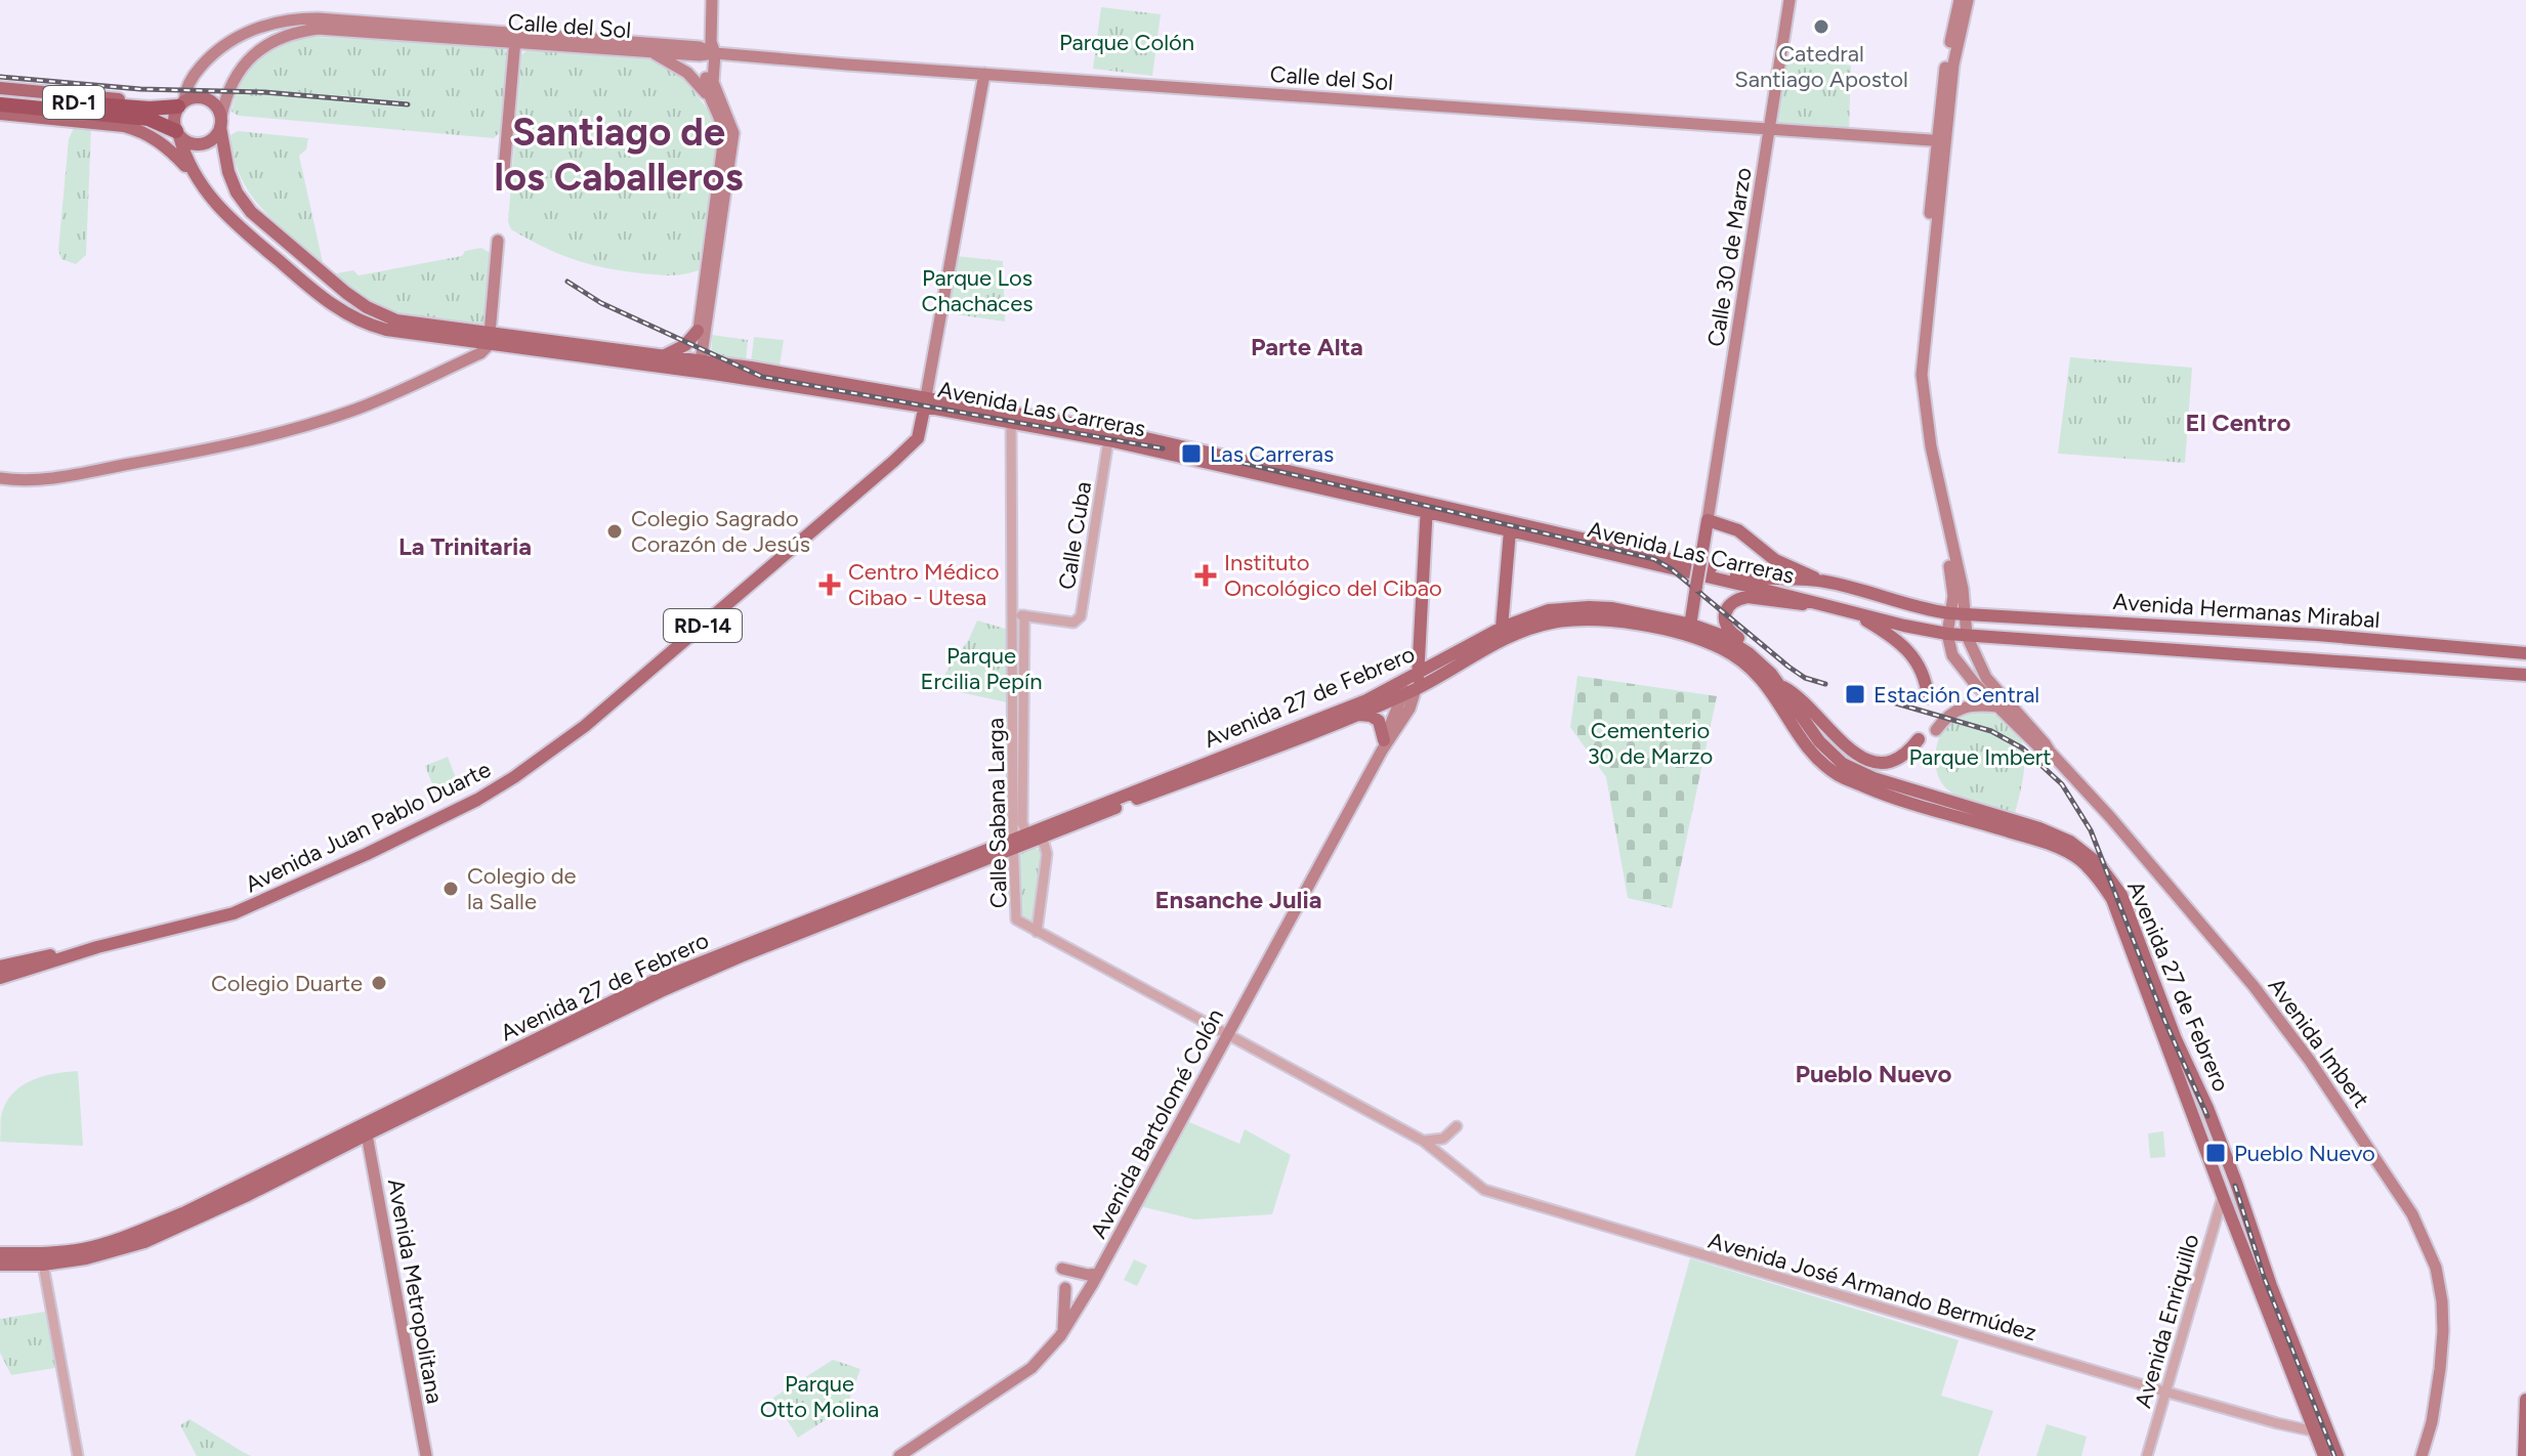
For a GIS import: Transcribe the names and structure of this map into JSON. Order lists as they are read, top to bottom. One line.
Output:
{"streets":{"highway":["RD-1"],"main road":["Calle del Sol","Calle 30 de Marzo","Avenida Las Carreras","Avenida Hermanas Mirabal","RD-14","Avenida 27 de Febrero","Avenida Juan Pablo Duarte","Avenida Imbert","Avenida Bartolomé Colón","Avenida Metropolitana"],"street":["Calle Cuba","Calle Sabana Larga","Avenida José Armando Bermúdez","Avenida Enriquillo"]},"crossings":[["Calle del Sol","RD-1"],["Calle del Sol","Calle 30 de Marzo"],["Calle del Sol","Avenida Las Carreras"],["Calle del Sol","Avenida Juan Pablo Duarte"],["Calle del Sol","Avenida Imbert"],["RD-1","Avenida Las Carreras"],["Calle 30 de Marzo","Avenida 27 de Febrero"],["Avenida Las Carreras","Calle Cuba"],["Avenida Las Carreras","Avenida Hermanas Mirabal"],["Avenida Las Carreras","Calle Sabana Larga"],["Avenida Las Carreras","Avenida Juan Pablo Duarte"],["Avenida Las Carreras","Avenida Imbert"],["Calle Cuba","Calle Sabana Larga"],["Avenida Hermanas Mirabal","Avenida Imbert"],["Avenida 27 de Febrero","Calle Sabana Larga"],["Avenida 27 de Febrero","Avenida Bartolomé Colón"],["Avenida 27 de Febrero","Avenida José Armando Bermúdez"],["Avenida 27 de Febrero","Avenida Metropolitana"],["Avenida 27 de Febrero","Avenida Enriquillo"],["Calle Sabana Larga","Avenida José Armando Bermúdez"],["Avenida Bartolomé Colón","Avenida José Armando Bermúdez"],["Avenida José Armando Bermúdez","Avenida Enriquillo"]],"districts":["Santiago de los Caballeros","Parte Alta","El Centro","La Trinitaria","Ensanche Julia","Pueblo Nuevo"],"parks":["Parque Colón","Parque Los Chachaces","Parque Ercilia Pepín","Cementerio 30 de Marzo","Parque Imbert","Parque Otto Molina"],"places":{"other":["Catedral Santiago Apostol","Colegio Sagrado Corazón de Jesús","Colegio de la Salle","Colegio Duarte"],"transit":["Las Carreras","Estación Central","Pueblo Nuevo"],"health":["Instituto Oncológico del Cibao","Centro Médico Cibao - Utesa"]}}
